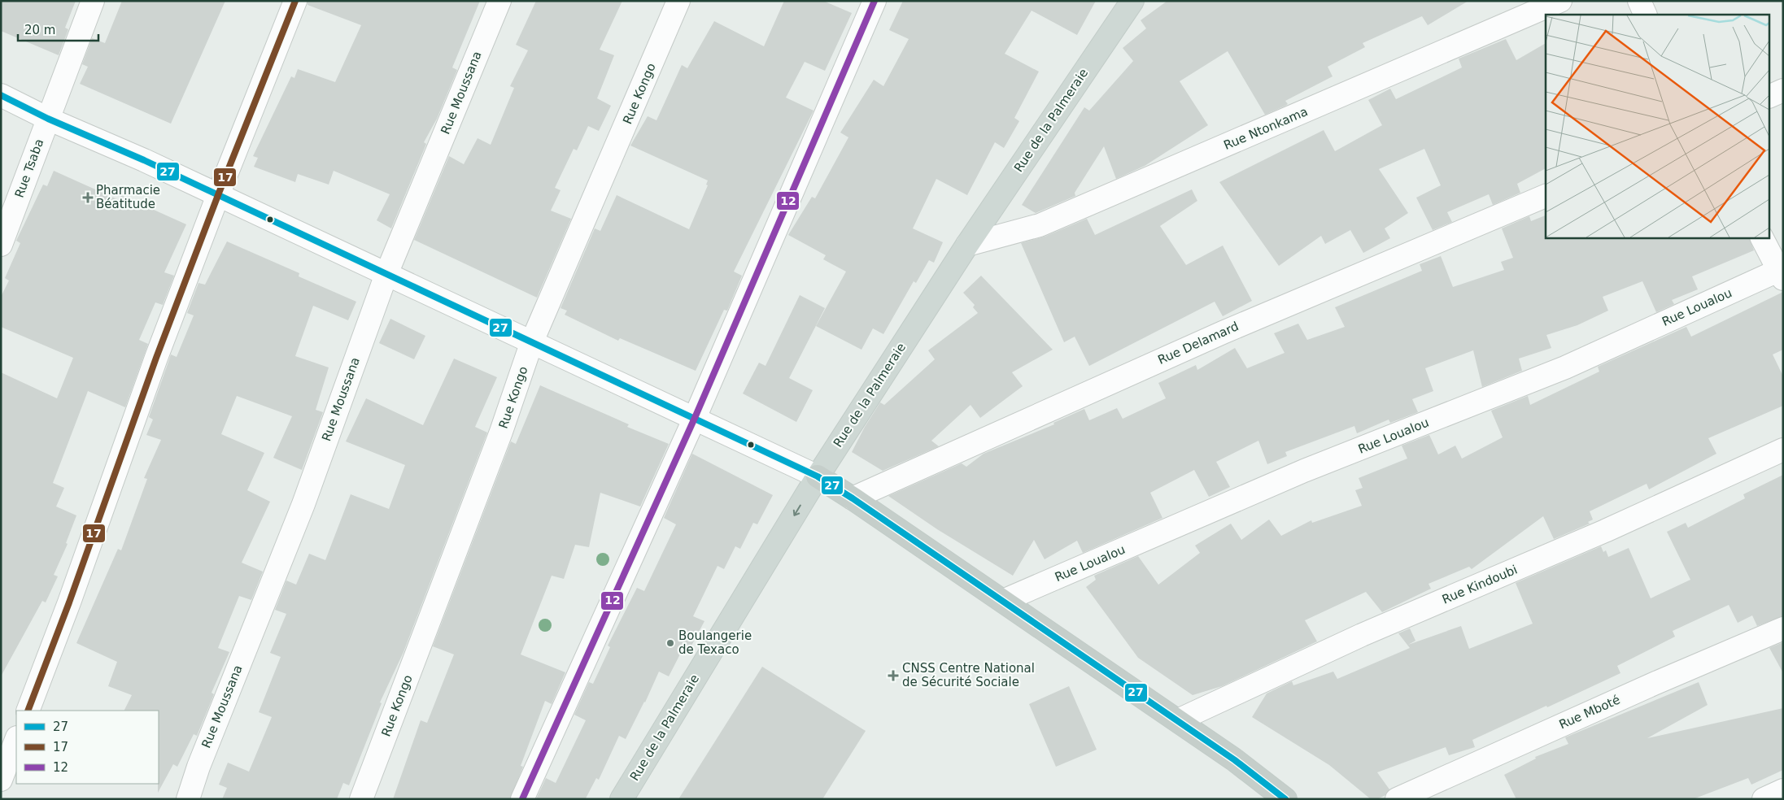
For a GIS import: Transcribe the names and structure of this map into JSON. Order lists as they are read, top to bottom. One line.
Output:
{"streets":{"main road":["Rue de la Palmeraie"],"street":["Rue Moussana","Rue Kongo","Rue Ntonkama","Rue Tsaba","Rue Loualou","Rue Delamard","Rue Kindoubi","Rue Mboté"]},"crossings":[["Rue de la Palmeraie","Rue Ntonkama"]],"one_way":["Rue de la Palmeraie"],"places":{"health":["Pharmacie Béatitude","CNSS Centre National de Sécurité Sociale"],"other":["Boulangerie de Texaco"]},"lines":["transit line 17","transit line 12","transit line 27"],"legend":["27","17","12"],"scale_bar":"20 m"}
